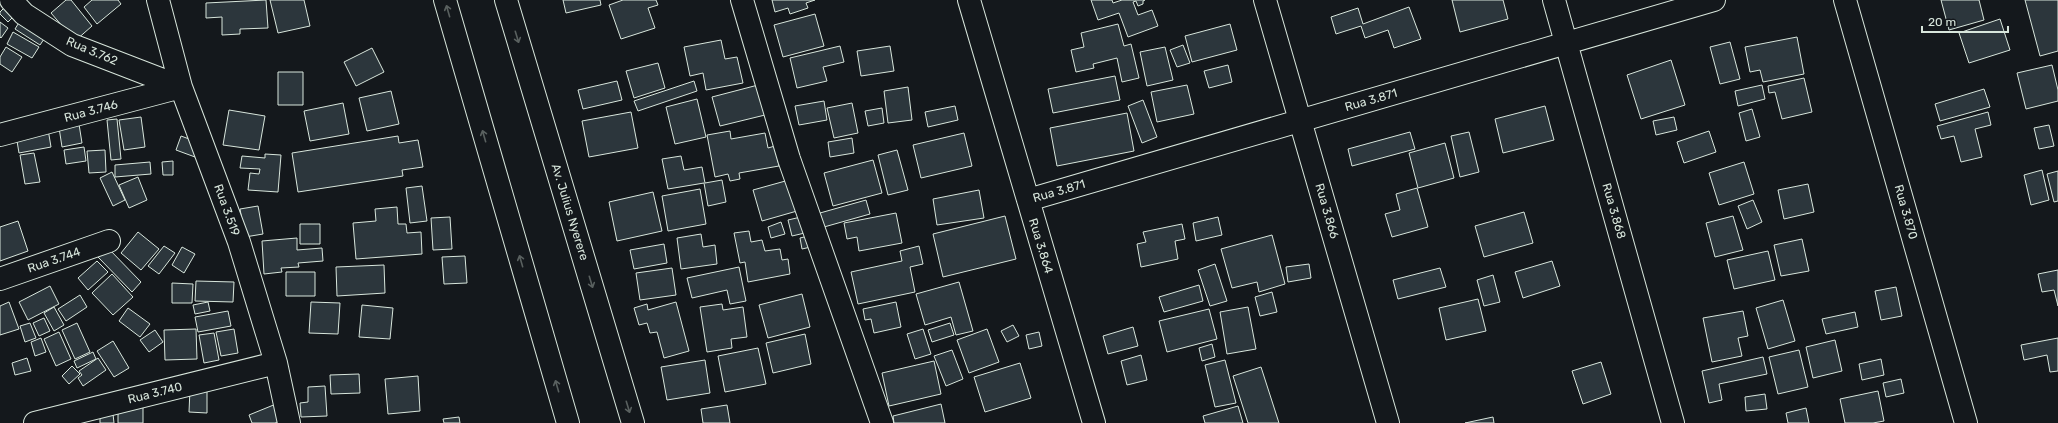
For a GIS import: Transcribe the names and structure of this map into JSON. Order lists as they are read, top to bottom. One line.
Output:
{"streets":{"street":["Rua 3.762","Rua 3.871","Rua 3.746","Rua 3.519","Rua 3.866","Rua 3.868","Av. Julius Nyerere","Rua 3.870","Rua 3.864","Rua 3.744","Rua 3.740"]},"crossings":[["Rua 3.762","Rua 3.746"],["Rua 3.762","Rua 3.519"],["Rua 3.871","Rua 3.866"],["Rua 3.871","Rua 3.868"],["Rua 3.871","Rua 3.864"],["Rua 3.746","Rua 3.519"],["Rua 3.519","Rua 3.740"]],"scale_bar":"20 m"}
